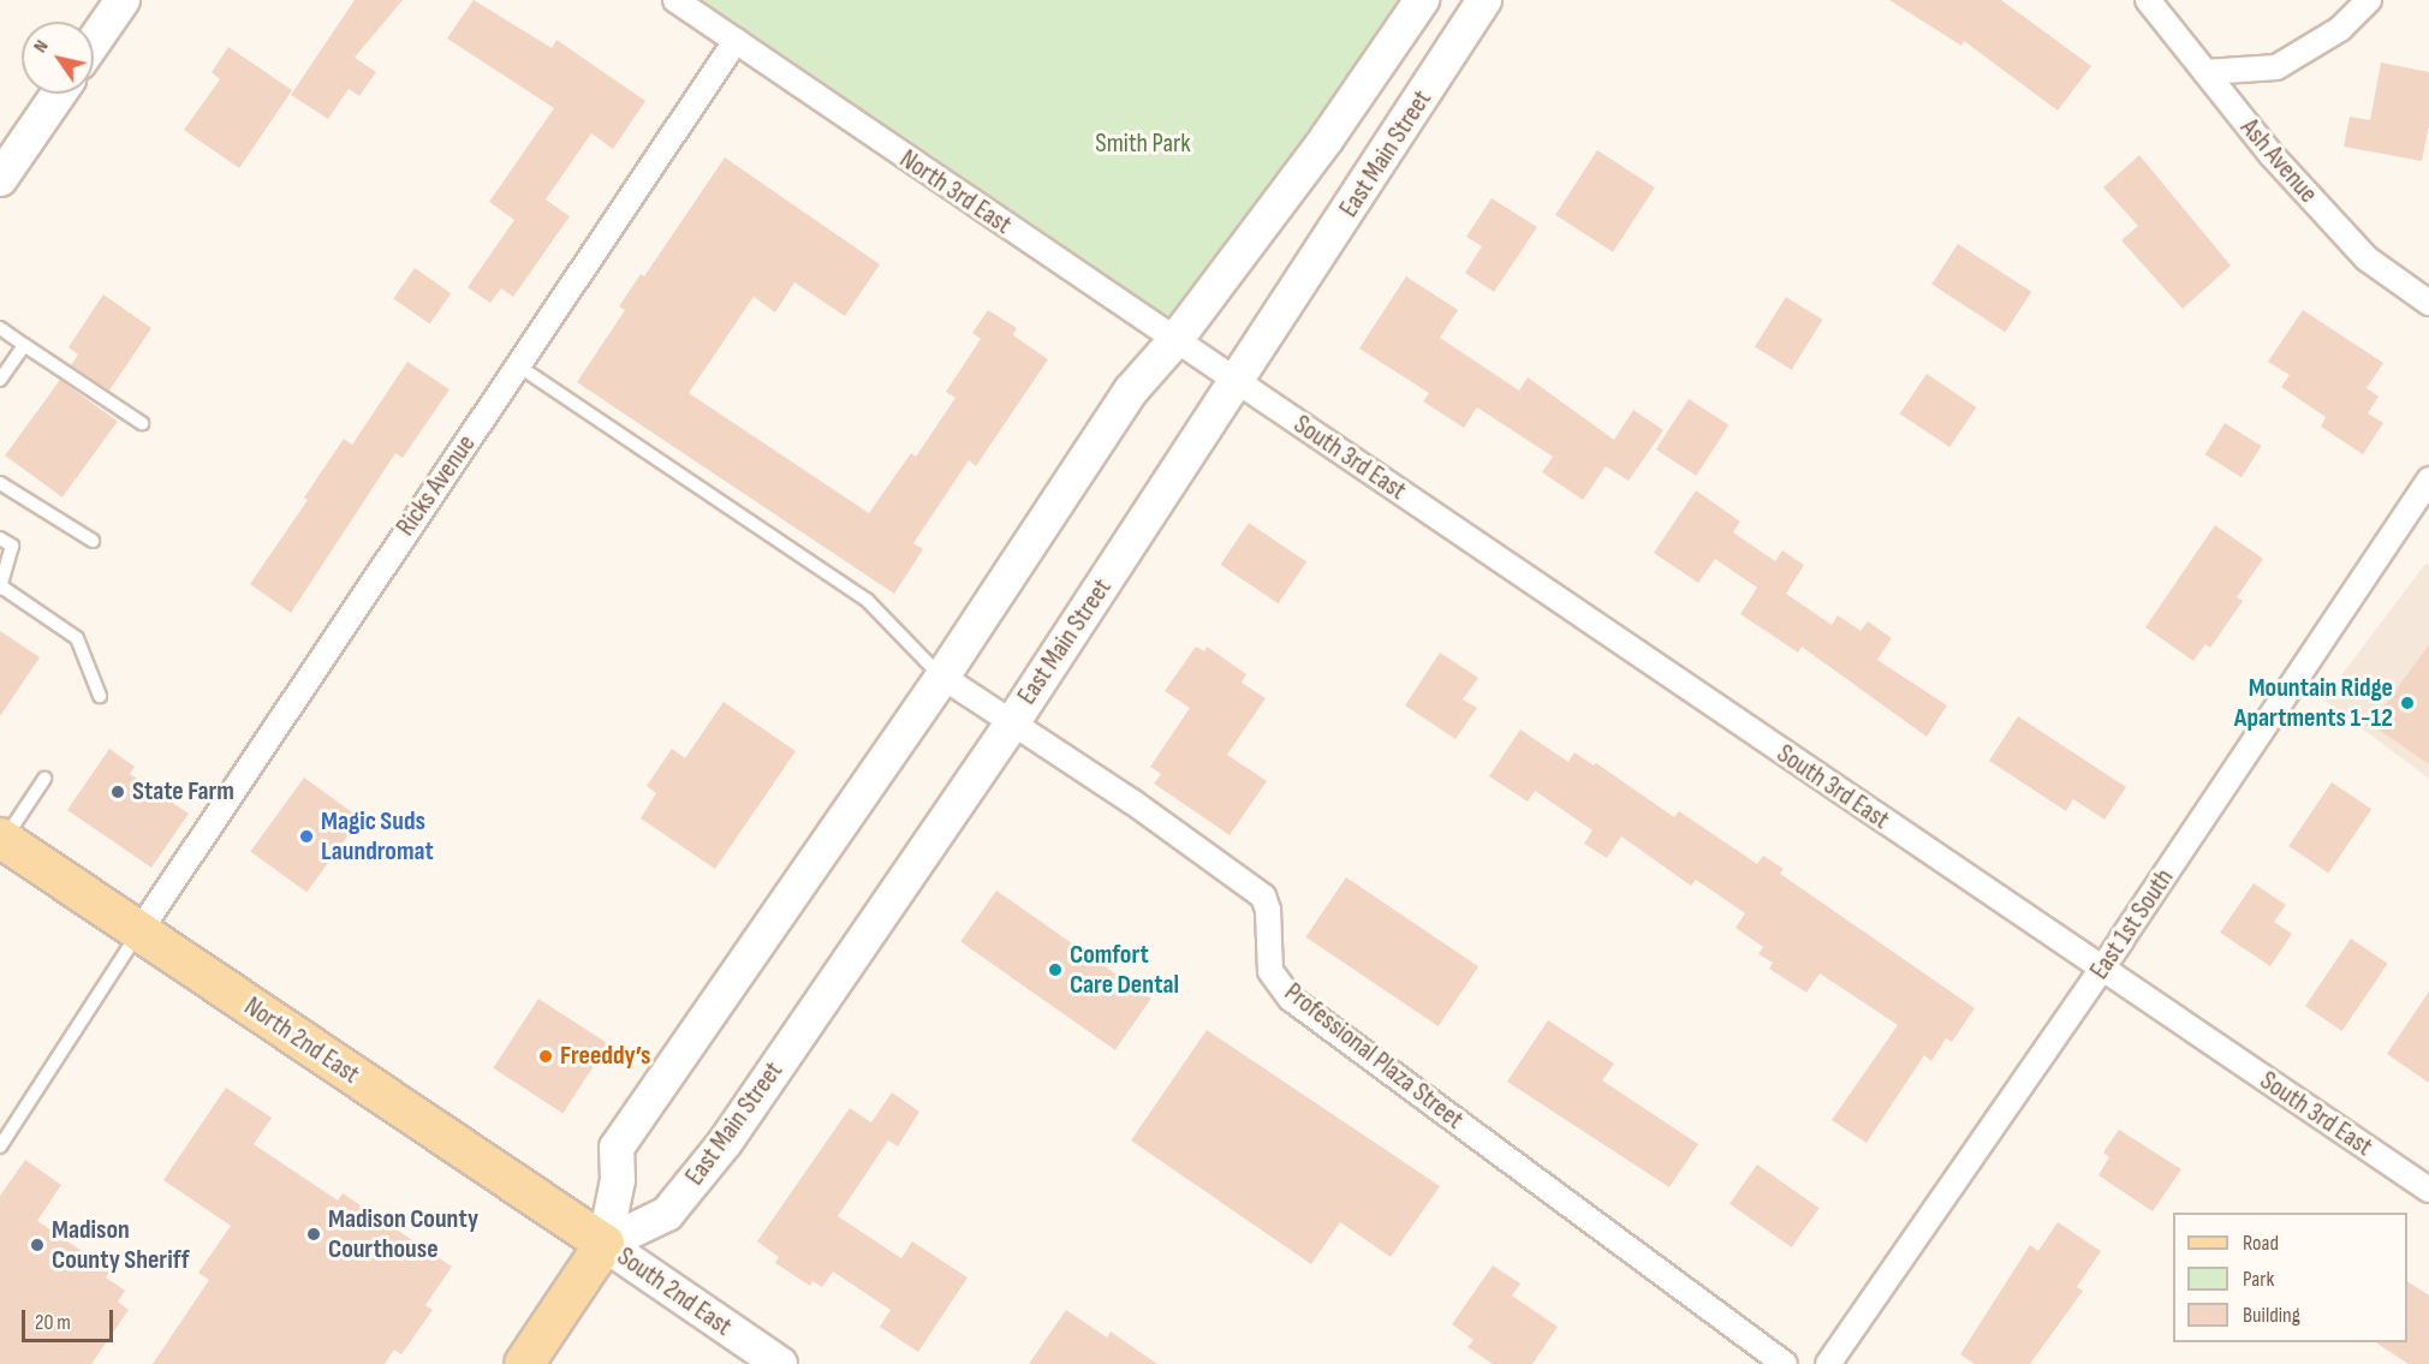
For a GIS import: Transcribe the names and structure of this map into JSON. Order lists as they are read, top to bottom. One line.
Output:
{"streets":{"main road":["East Main Street","North 2nd East"],"street":["Ash Avenue","North 3rd East","South 3rd East","Ricks Avenue","East 1st South","Professional Plaza Street","South 2nd East"]},"crossings":[["East Main Street","North 3rd East"],["East Main Street","South 3rd East"],["East Main Street","North 2nd East"],["East Main Street","Professional Plaza Street"],["East Main Street","South 2nd East"],["North 3rd East","South 3rd East"],["North 3rd East","Ricks Avenue"],["South 3rd East","East 1st South"],["Ricks Avenue","North 2nd East"],["North 2nd East","South 2nd East"]],"parks":["Smith Park"],"places":["Mountain Ridge Apartments 1-12","State Farm","Magic Suds Laundromat","Comfort Care Dental","Freeddy’s","Madison County Courthouse","Madison County Sheriff"],"legend":["Road","Park","Building"],"scale_bar":"20 m","north":"top left"}
